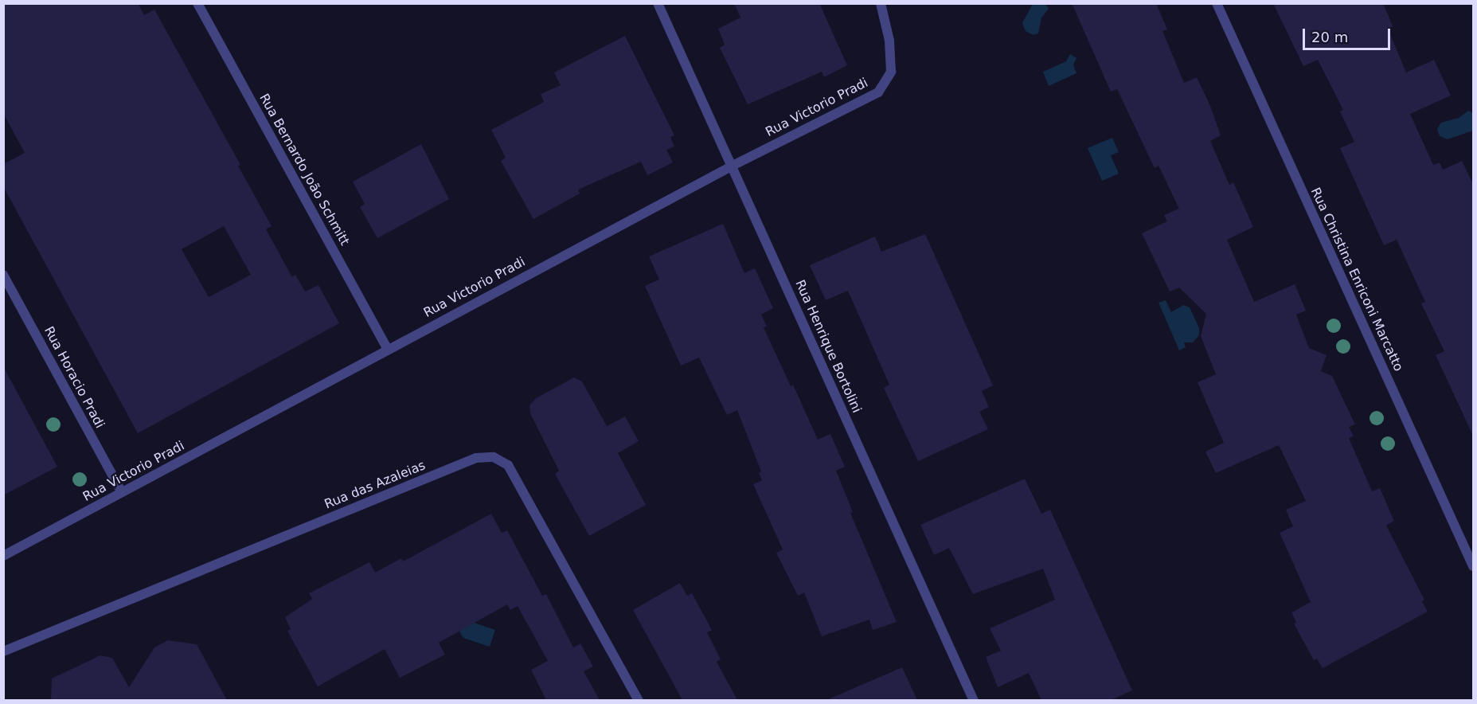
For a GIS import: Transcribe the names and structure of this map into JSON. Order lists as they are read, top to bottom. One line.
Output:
{"streets":{"street":["Rua Victorio Pradi","Rua Bernardo João Schmitt","Rua Christina Enriconi Marcatto","Rua Henrique Bortolini","Rua Horacio Pradi","Rua das Azaleias"]},"crossings":[["Rua Victorio Pradi","Rua Bernardo João Schmitt"],["Rua Victorio Pradi","Rua Henrique Bortolini"],["Rua Victorio Pradi","Rua Horacio Pradi"]],"scale_bar":"20 m"}
